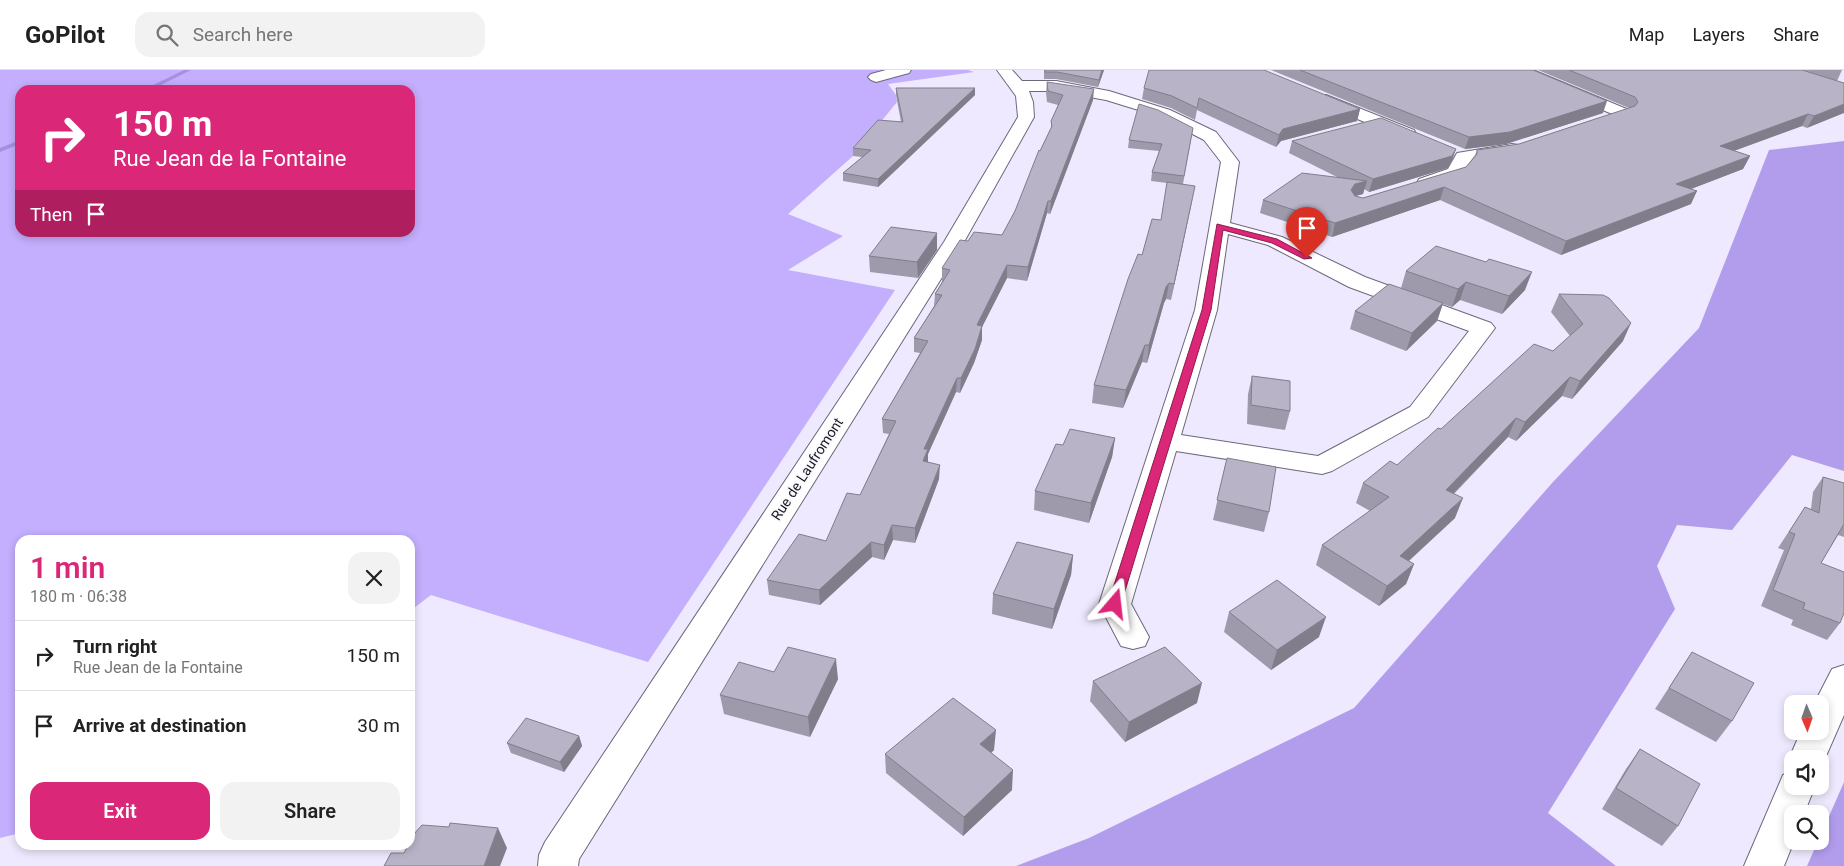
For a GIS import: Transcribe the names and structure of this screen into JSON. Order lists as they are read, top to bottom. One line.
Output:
{"streets":{"street":["Rue de Laufromont"]},"north":"bottom","page":{"header":"GoPilot","search":"Search here","nav":["Map","Layers","Share"],"turn":["150 m","Rue Jean de la Fontaine"],"then":"Then","heading":["1 min","180 m · 06:38"],"list":[{"name":"Turn right","note":"Rue Jean de la Fontaine","value":"150 m"},{"name":"Arrive at destination","value":"30 m"}],"buttons":["Exit","Share"]}}
